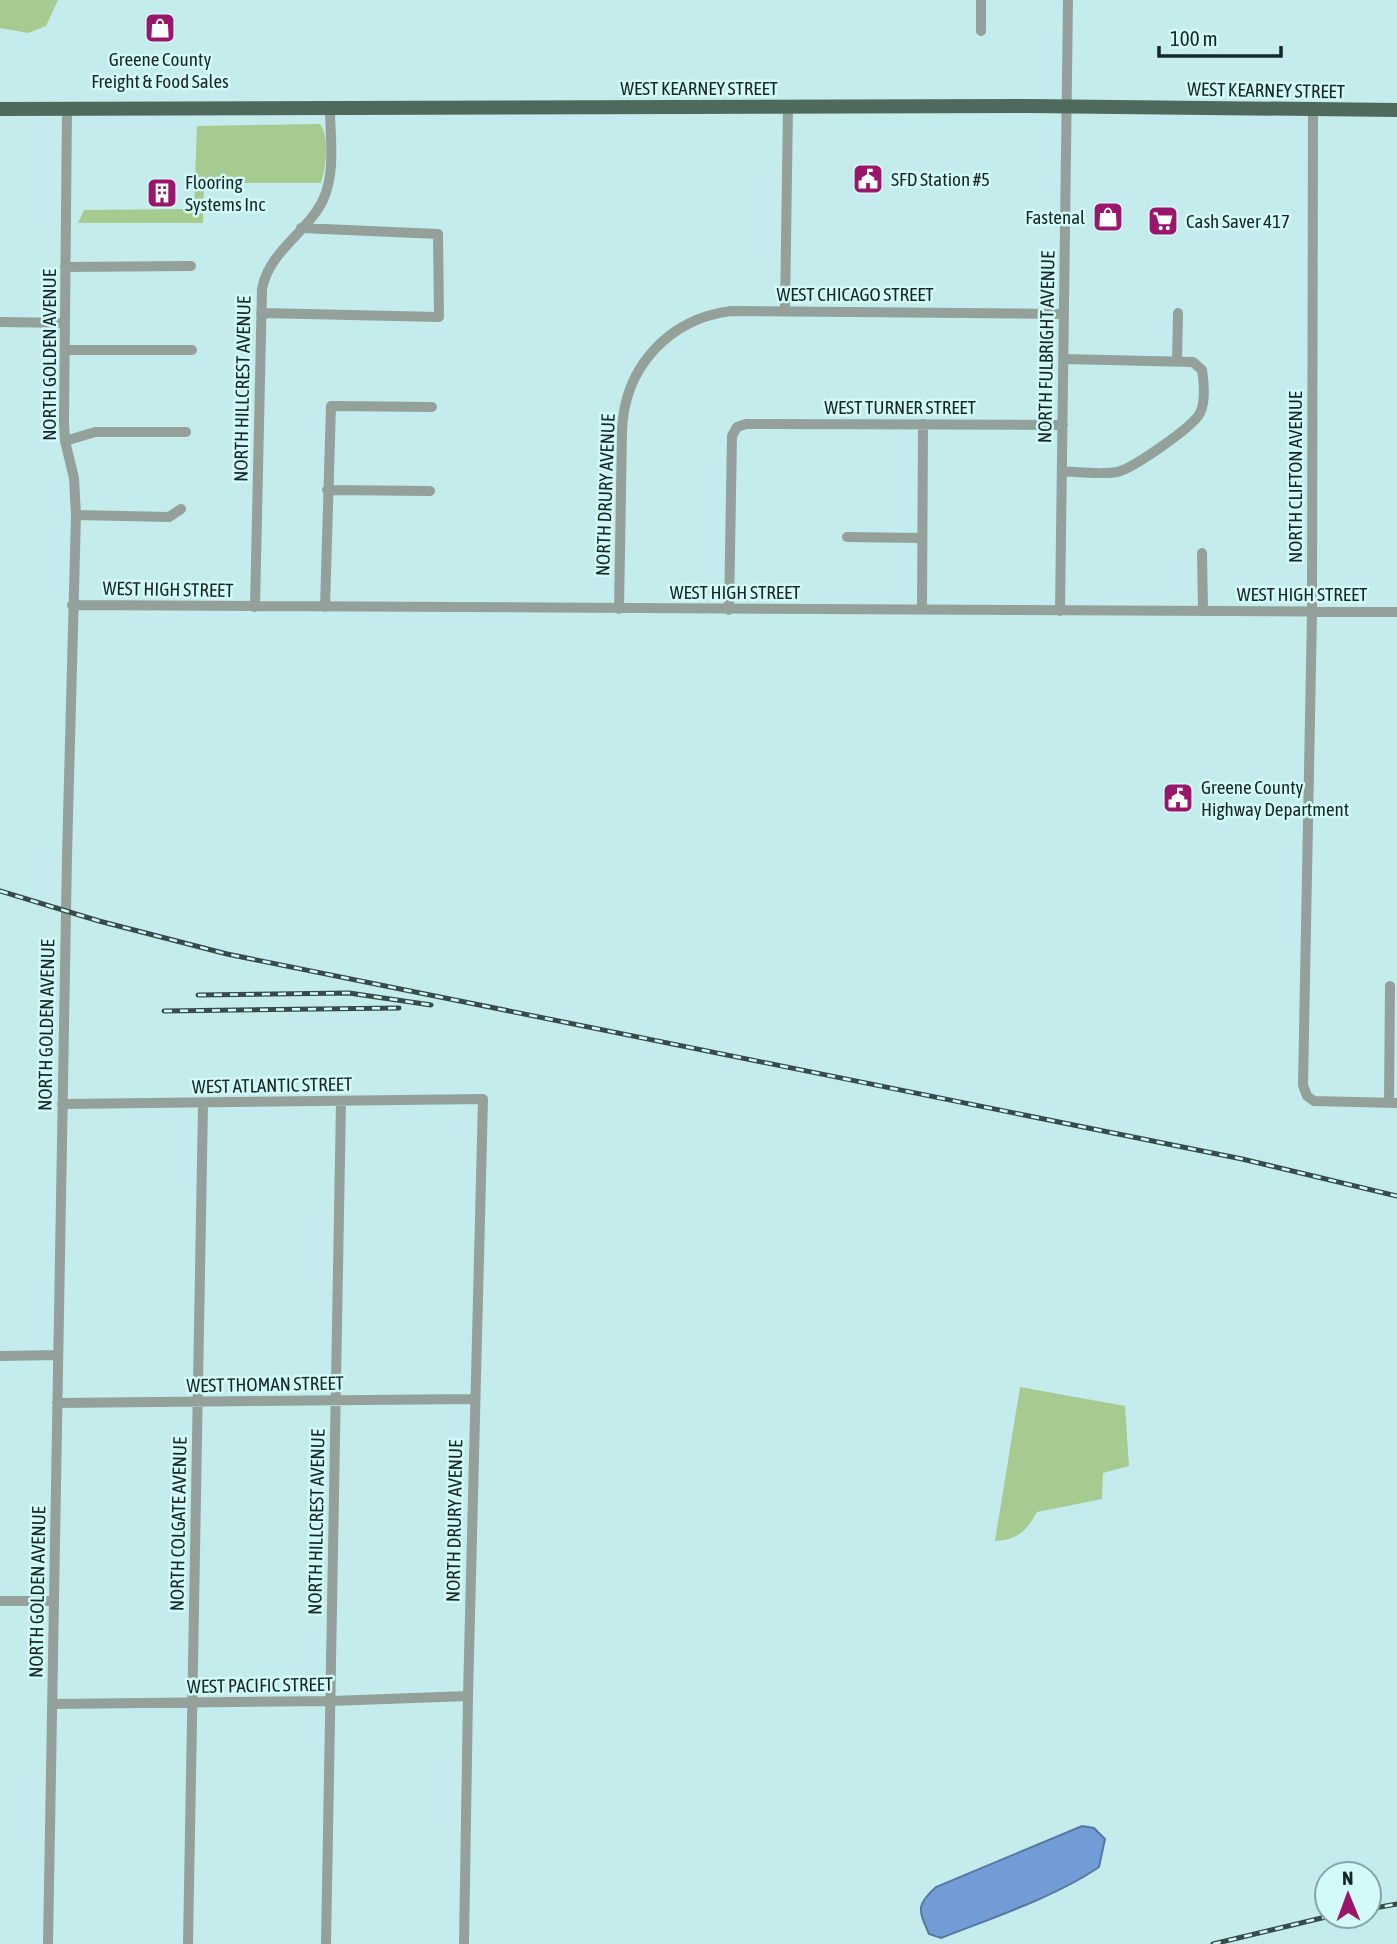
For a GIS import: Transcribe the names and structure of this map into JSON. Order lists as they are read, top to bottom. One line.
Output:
{"streets":{"main road":["WEST KEARNEY STREET"],"street":["WEST CHICAGO STREET","NORTH FULBRIGHT AVENUE","NORTH GOLDEN AVENUE","NORTH HILLCREST AVENUE","WEST TURNER STREET","NORTH CLIFTON AVENUE","NORTH DRURY AVENUE","WEST HIGH STREET","WEST ATLANTIC STREET","WEST THOMAN STREET","NORTH COLGATE AVENUE","WEST PACIFIC STREET"]},"crossings":[["WEST KEARNEY STREET","NORTH FULBRIGHT AVENUE"],["WEST KEARNEY STREET","NORTH GOLDEN AVENUE"],["WEST KEARNEY STREET","NORTH HILLCREST AVENUE"],["WEST KEARNEY STREET","NORTH CLIFTON AVENUE"],["WEST CHICAGO STREET","NORTH FULBRIGHT AVENUE"],["WEST CHICAGO STREET","NORTH DRURY AVENUE"],["NORTH FULBRIGHT AVENUE","WEST TURNER STREET"],["NORTH FULBRIGHT AVENUE","WEST HIGH STREET"],["NORTH GOLDEN AVENUE","WEST HIGH STREET"],["NORTH GOLDEN AVENUE","WEST ATLANTIC STREET"],["NORTH GOLDEN AVENUE","WEST THOMAN STREET"],["NORTH GOLDEN AVENUE","WEST PACIFIC STREET"],["NORTH HILLCREST AVENUE","WEST HIGH STREET"],["NORTH HILLCREST AVENUE","WEST ATLANTIC STREET"],["NORTH HILLCREST AVENUE","WEST THOMAN STREET"],["NORTH HILLCREST AVENUE","WEST PACIFIC STREET"],["WEST TURNER STREET","WEST HIGH STREET"],["NORTH CLIFTON AVENUE","WEST HIGH STREET"],["NORTH DRURY AVENUE","WEST HIGH STREET"],["NORTH DRURY AVENUE","WEST ATLANTIC STREET"],["NORTH DRURY AVENUE","WEST THOMAN STREET"],["NORTH DRURY AVENUE","WEST PACIFIC STREET"],["WEST ATLANTIC STREET","NORTH COLGATE AVENUE"],["WEST THOMAN STREET","NORTH COLGATE AVENUE"],["NORTH COLGATE AVENUE","WEST PACIFIC STREET"]],"places":{"shop":["Greene County Freight & Food Sales","Fastenal"],"public building":["SFD Station #5","Greene County Highway Department"],"building":["Flooring Systems Inc"],"supermarket":["Cash Saver 417"]},"scale_bar":"100 m","north":"top"}
